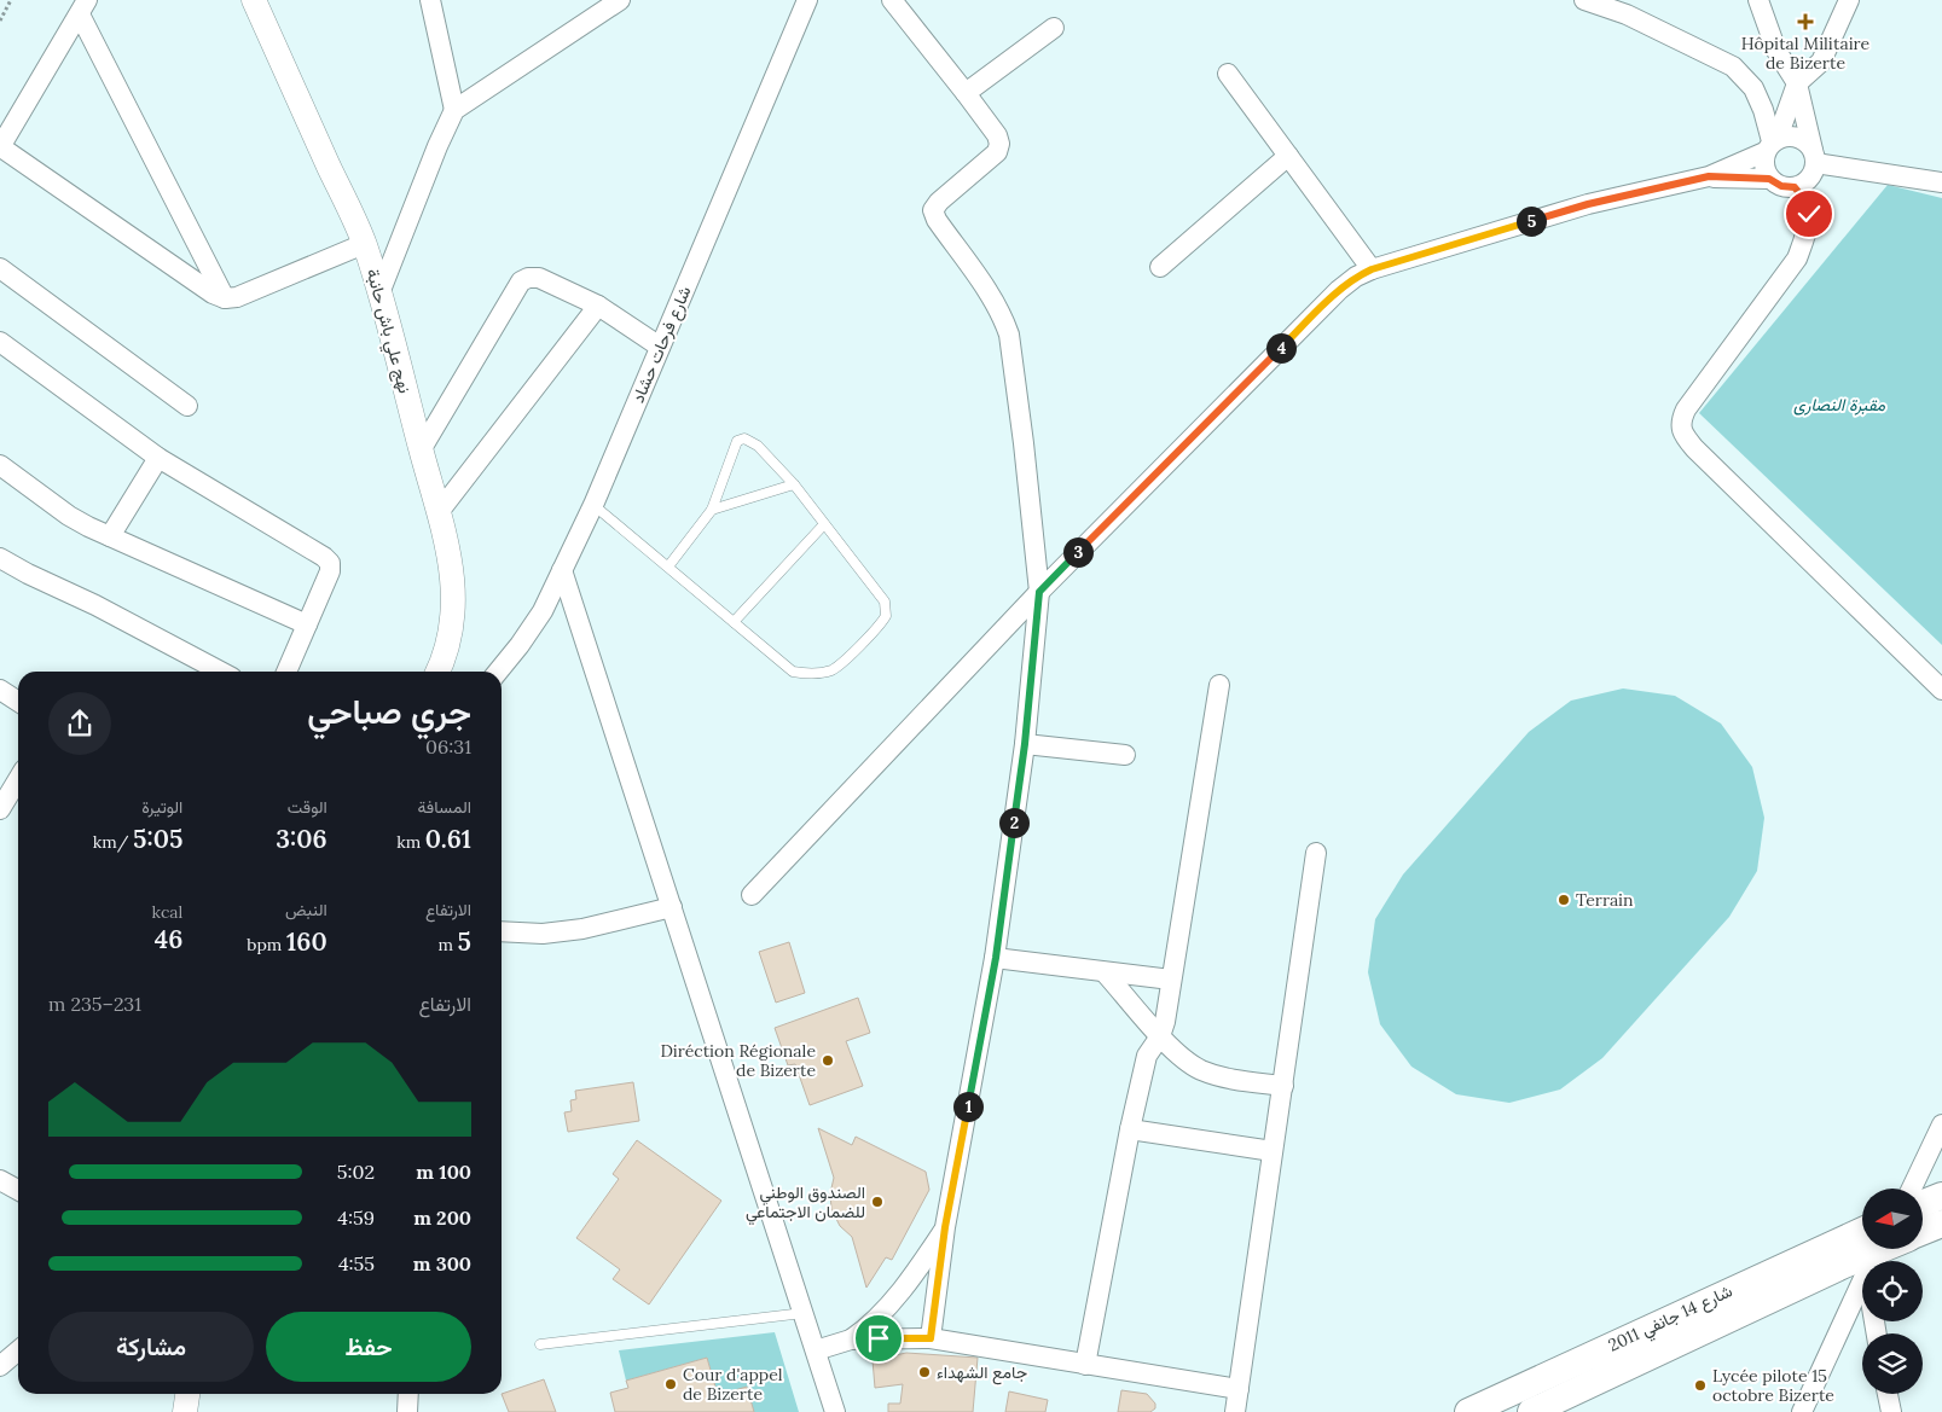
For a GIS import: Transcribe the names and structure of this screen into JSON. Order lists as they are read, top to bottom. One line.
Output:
{"streets":{"main road":["شارع 14 جانفي 2011"],"street":["نهج علي باش حانبة","شارع فرحات حشاد"]},"parks":["مقبرة النصارى"],"places":{"health":["Hôpital Militaire de Bizerte"],"other":["Terrain","Diréction Régionale de Bizerte","الصندوق الوطني للضمان الاجتماعي","جامع الشهداء","Cour d'appel de Bizerte","Lycée pilote 15 octobre Bizerte"]},"north":"left","page":{"pins":["5","4","3","2","1"],"heading":["جري صباحي","06:31"],"stats":[["المسافة","0.61 km"],["الوقت","3:06"],["الوتيرة","5:05 /km"],["الارتفاع","5 m"],["النبض","160 bpm"],["kcal","46"]],"chart":["الارتفاع","231–235 m"],"list":[{"name":"100 m","note":"5:02"},{"name":"200 m","note":"4:59"},{"name":"300 m","note":"4:55"}],"buttons":["حفظ","مشاركة"]}}
